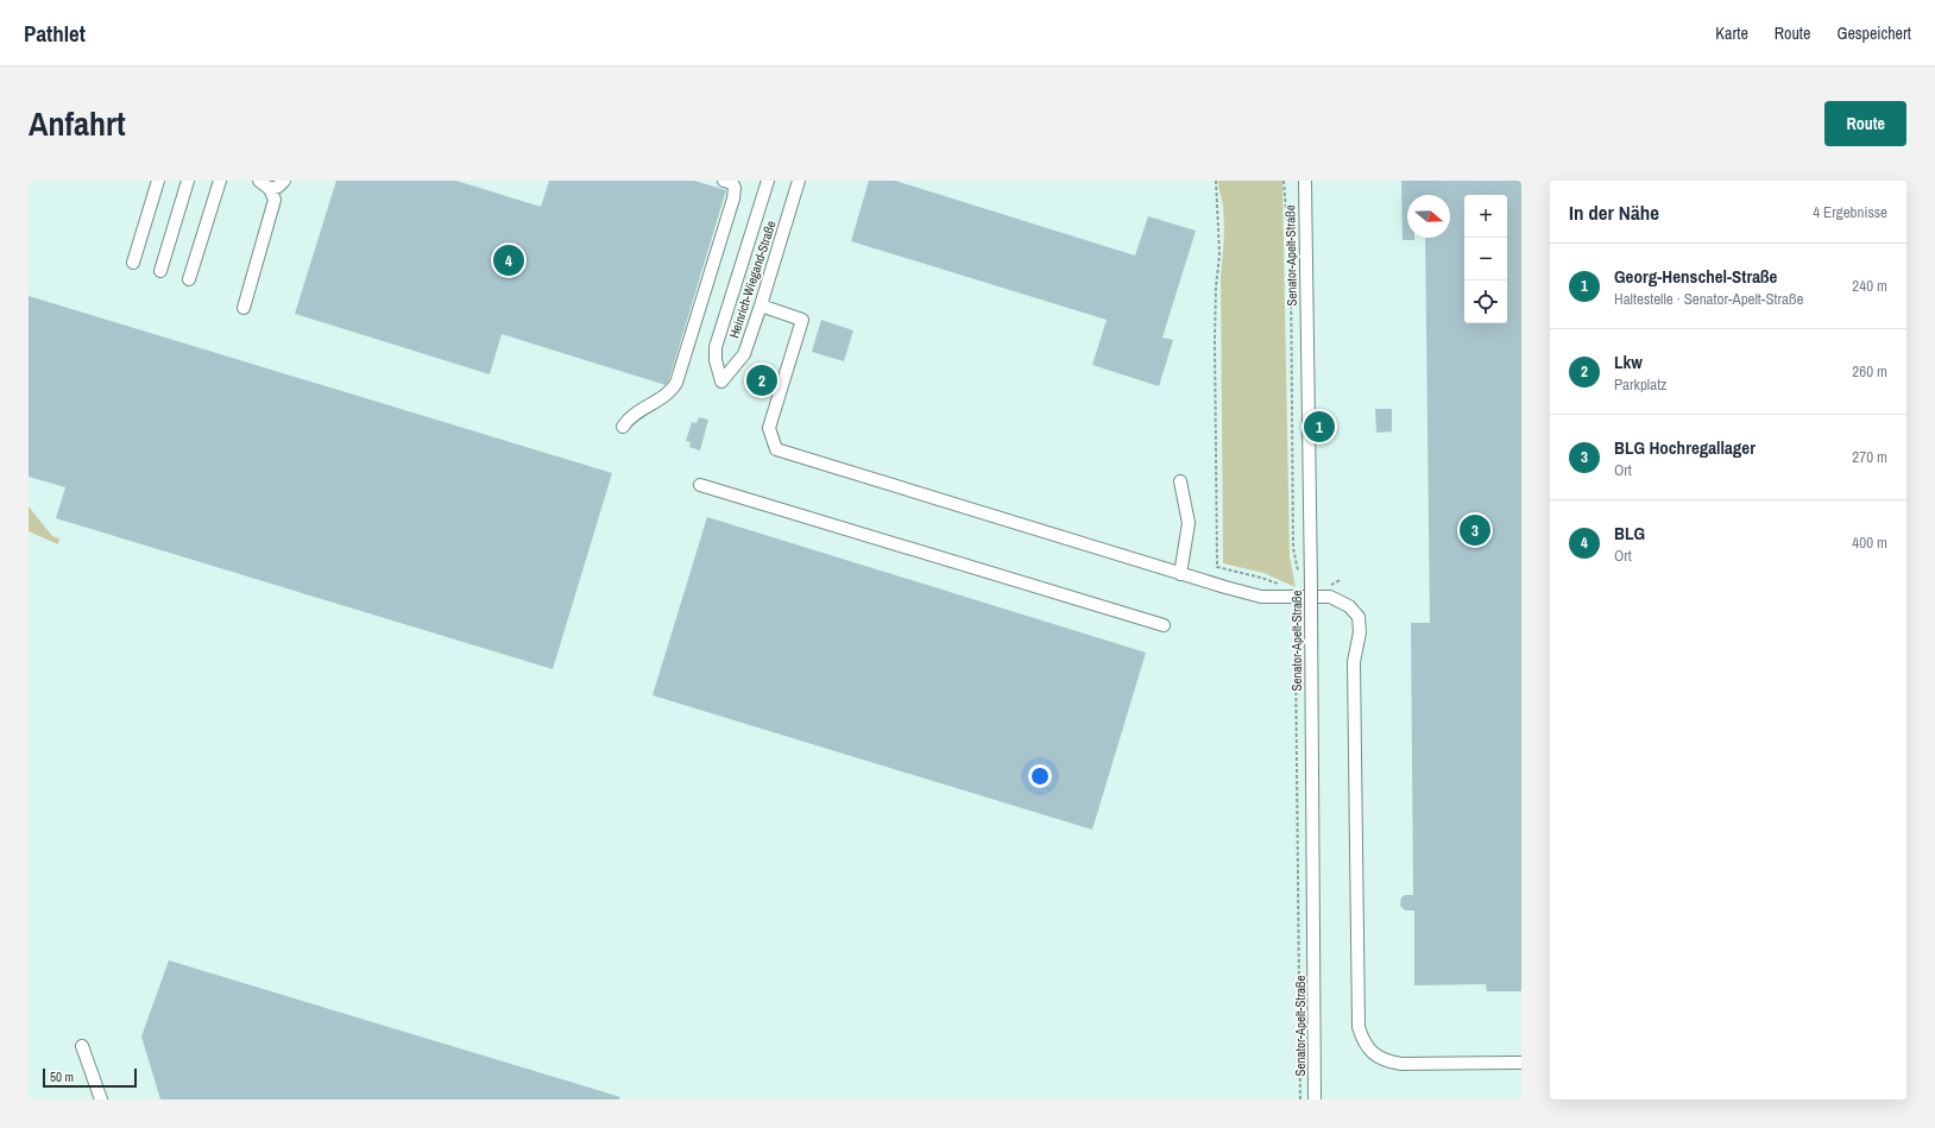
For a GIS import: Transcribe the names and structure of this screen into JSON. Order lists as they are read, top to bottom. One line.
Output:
{"streets":{"street":["Senator-Apelt-Straße","Heinrich-Wiegand-Straße"]},"scale_bar":"50 m","north":"right","page":{"header":"Pathlet","nav":["Karte","Route","Gespeichert"],"title":"Anfahrt","buttons":"Route","heading":["In der Nähe","4 Ergebnisse"],"map_buttons":["+","−"],"pins":["4","2","1","3"],"list":[{"mark":"1","name":"Georg-Henschel-Straße","note":"Haltestelle · Senator-Apelt-Straße","value":"240 m"},{"mark":"2","name":"Lkw","note":"Parkplatz","value":"260 m"},{"mark":"3","name":"BLG Hochregallager","note":"Ort","value":"270 m"},{"mark":"4","name":"BLG","note":"Ort","value":"400 m"}],"scale":"50 m"}}
